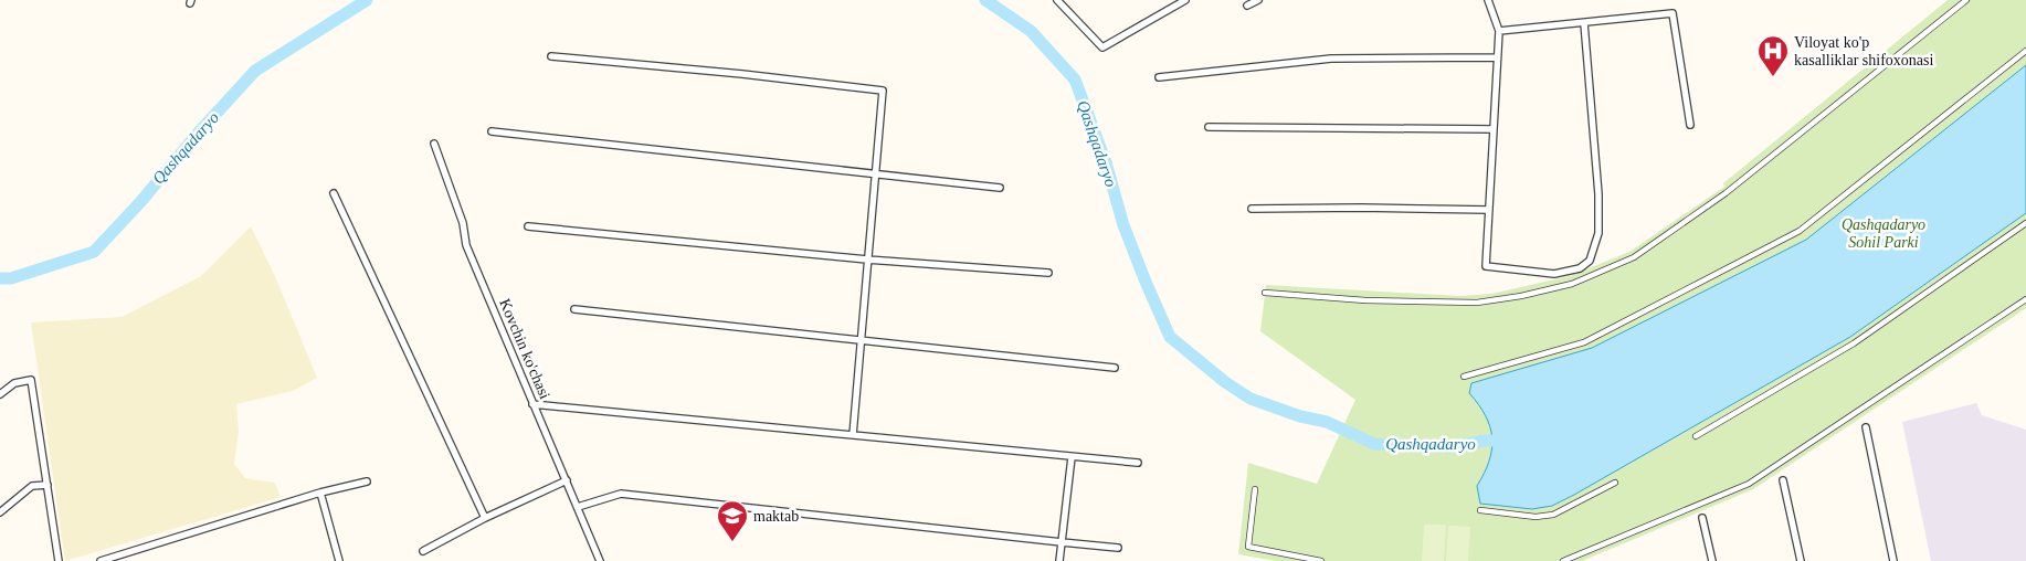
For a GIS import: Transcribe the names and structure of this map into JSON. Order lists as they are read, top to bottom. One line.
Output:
{"streets":{"street":["Kovchin ko'chasi"]},"water":["Qashqadaryo"],"parks":["Qashqadaryo Sohil Parki"],"places":{"hospital":["Viloyat ko'p kasalliklar shifoxonasi"],"school or university":["maktab"]}}
